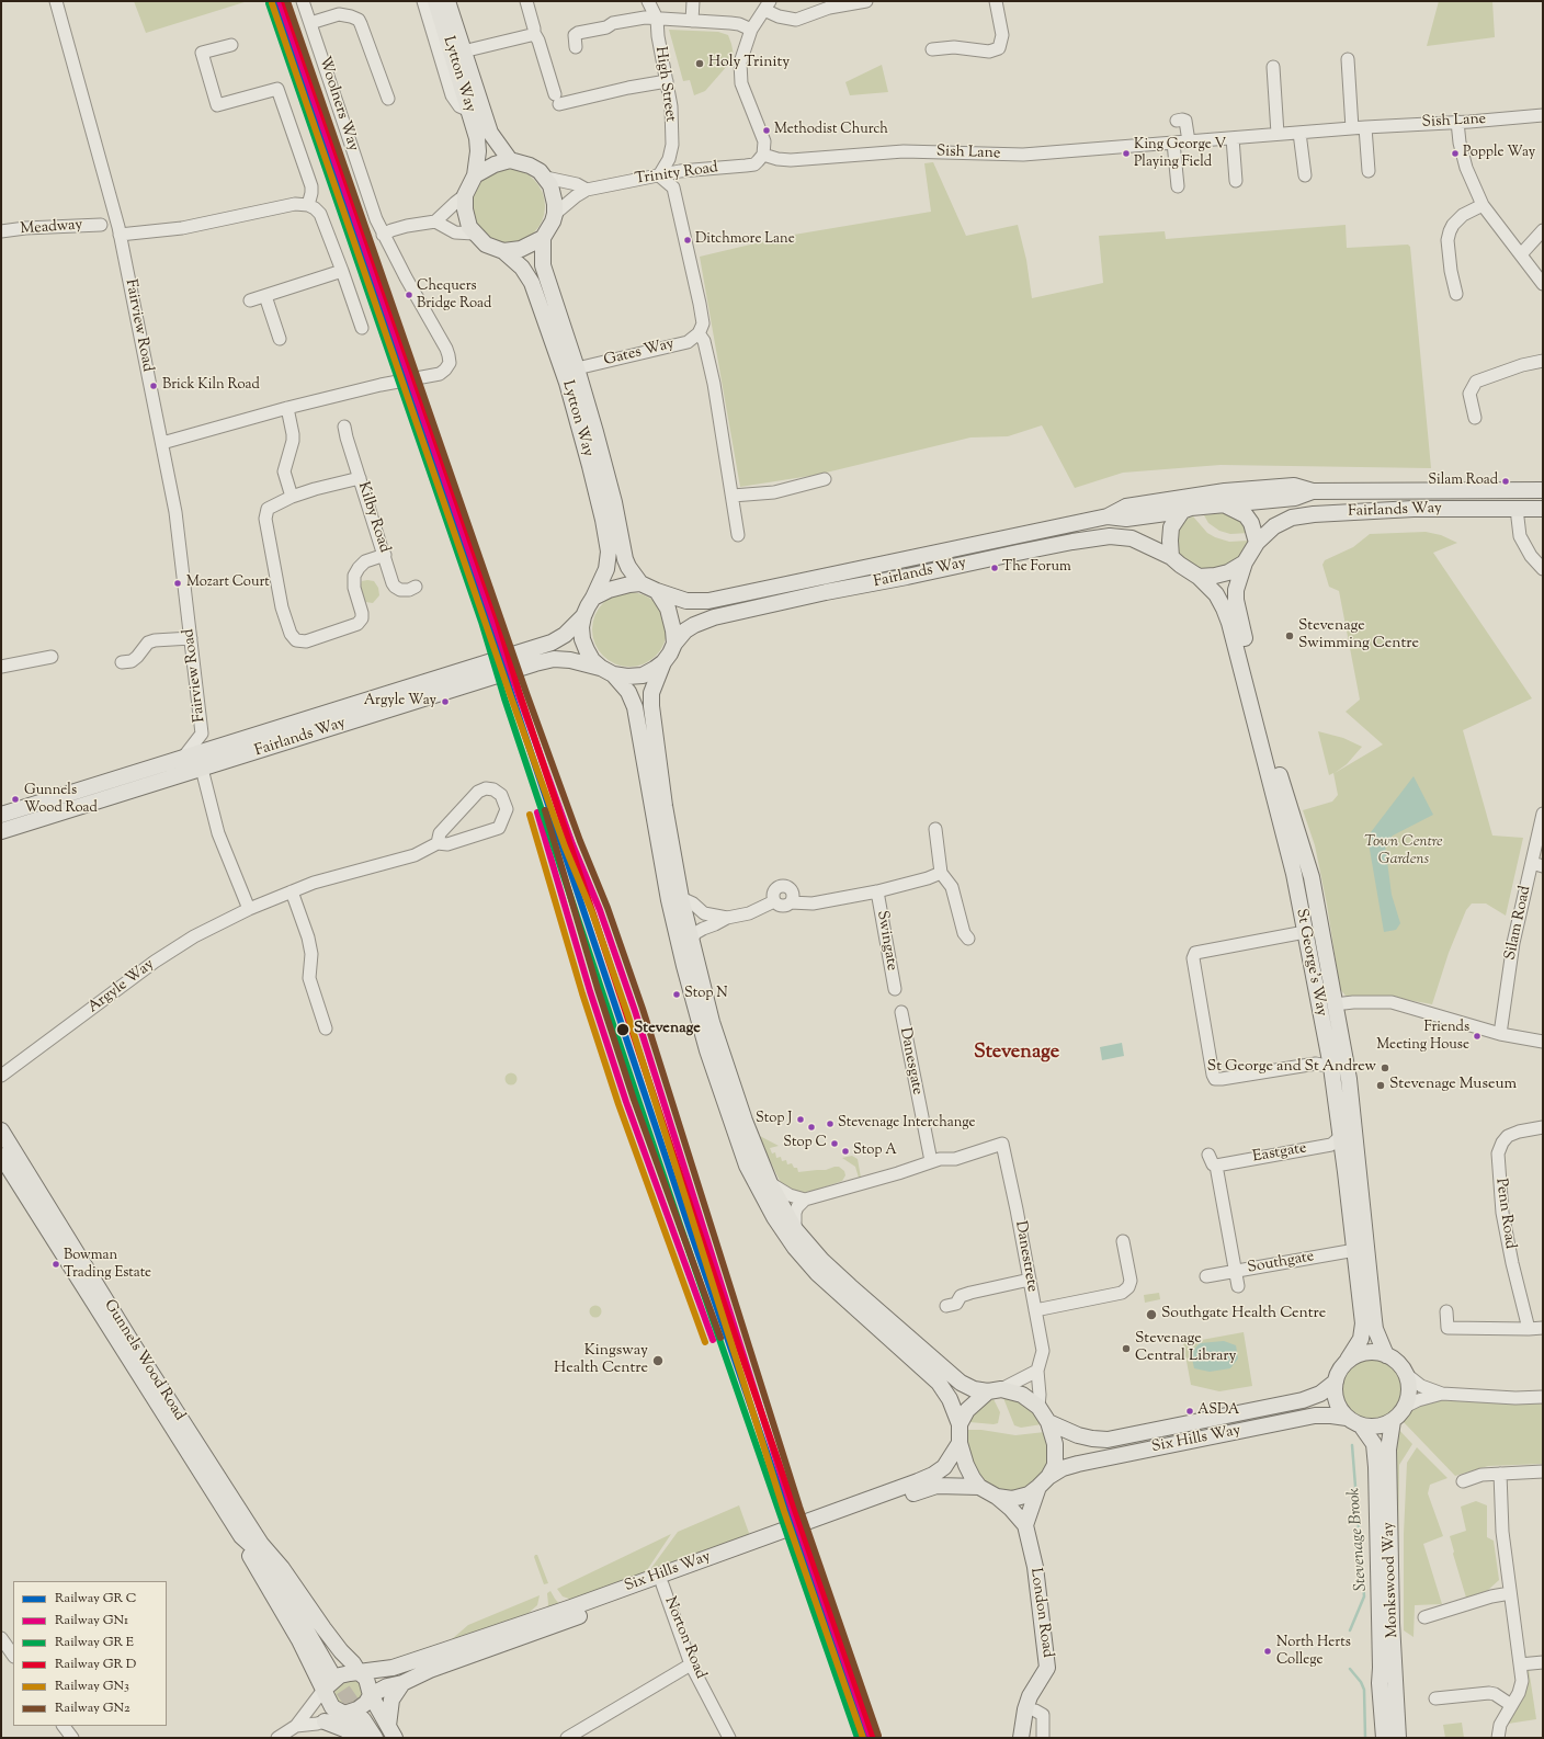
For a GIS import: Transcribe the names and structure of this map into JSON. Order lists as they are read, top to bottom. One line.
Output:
{"streets":{"main road":["Lytton Way","Fairlands Way","St George's Way","Gunnels Wood Road","Six Hills Way","Monkswood Way","London Road"],"street":["High Street","Woolners Way","Sish Lane","Trinity Road","Meadway","Fairview Road","Gates Way","Kilby Road","Silam Road","Swingate","Argyle Way","Danesgate","Eastgate","Penn Road","Danestrete","Southgate","Norton Road"]},"crossings":[["Lytton Way","Trinity Road"],["Lytton Way","Gates Way"],["Lytton Way","Fairlands Way"],["Lytton Way","Danestrete"],["Lytton Way","Six Hills Way"],["Lytton Way","London Road"],["High Street","Trinity Road"],["Sish Lane","Trinity Road"],["Fairview Road","Fairlands Way"],["Fairlands Way","St George's Way"],["St George's Way","Eastgate"],["St George's Way","Southgate"],["St George's Way","Six Hills Way"],["St George's Way","Monkswood Way"],["Danesgate","Danestrete"],["Danestrete","Six Hills Way"],["Danestrete","London Road"],["Gunnels Wood Road","Six Hills Way"],["Six Hills Way","Monkswood Way"],["Six Hills Way","London Road"],["Six Hills Way","Norton Road"]],"districts":["Stevenage"],"water":["Stevenage Brook"],"parks":["Town Centre Gardens"],"places":["Holy Trinity","Methodist Church","King George V Playing Field","Popple Way","Ditchmore Lane","Chequers Bridge Road","Brick Kiln Road","Silam Road","The Forum","Mozart Court","Stevenage Swimming Centre","Argyle Way","Gunnels Wood Road","Stop N","Stevenage","Friends Meeting House","St George and St Andrew","Stevenage Museum","Stop J","Stevenage Interchange","Stop C","Stop A","Bowman Trading Estate","Southgate Health Centre","Stevenage Central Library","Kingsway Health Centre","ASDA","North Herts College"],"lines":["rail line GN1","rail line GN2","rail line GN3"],"legend":["Railway GR C","Railway GN1","Railway GR E","Railway GR D","Railway GN3","Railway GN2"]}
